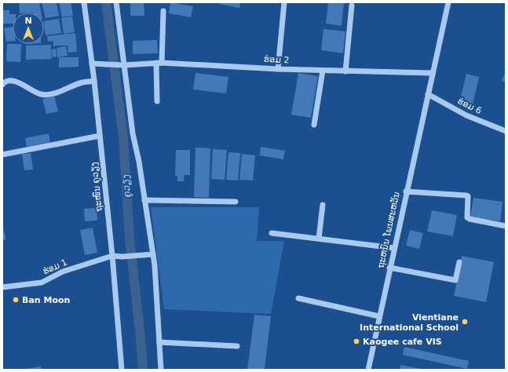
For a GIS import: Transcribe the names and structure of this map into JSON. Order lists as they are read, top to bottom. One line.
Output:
{"streets":{"street":["ຮ່ອມ 2","ຮ່ອມ 6","ຖະໜົນ ຄູວຽງ","ຖະຫນົນ ໂພນສະຫວັນ","ຮ່ອມ 1"]},"crossings":[["ຮ່ອມ 2","ຖະໜົນ ຄູວຽງ"],["ຮ່ອມ 2","ຖະຫນົນ ໂພນສະຫວັນ"],["ຮ່ອມ 6","ຖະຫນົນ ໂພນສະຫວັນ"],["ຖະໜົນ ຄູວຽງ","ຮ່ອມ 1"]],"water":["ຄູວຽງ"],"places":["Ban Moon","Vientiane International School","Kaogee cafe VIS"],"north":"top"}
